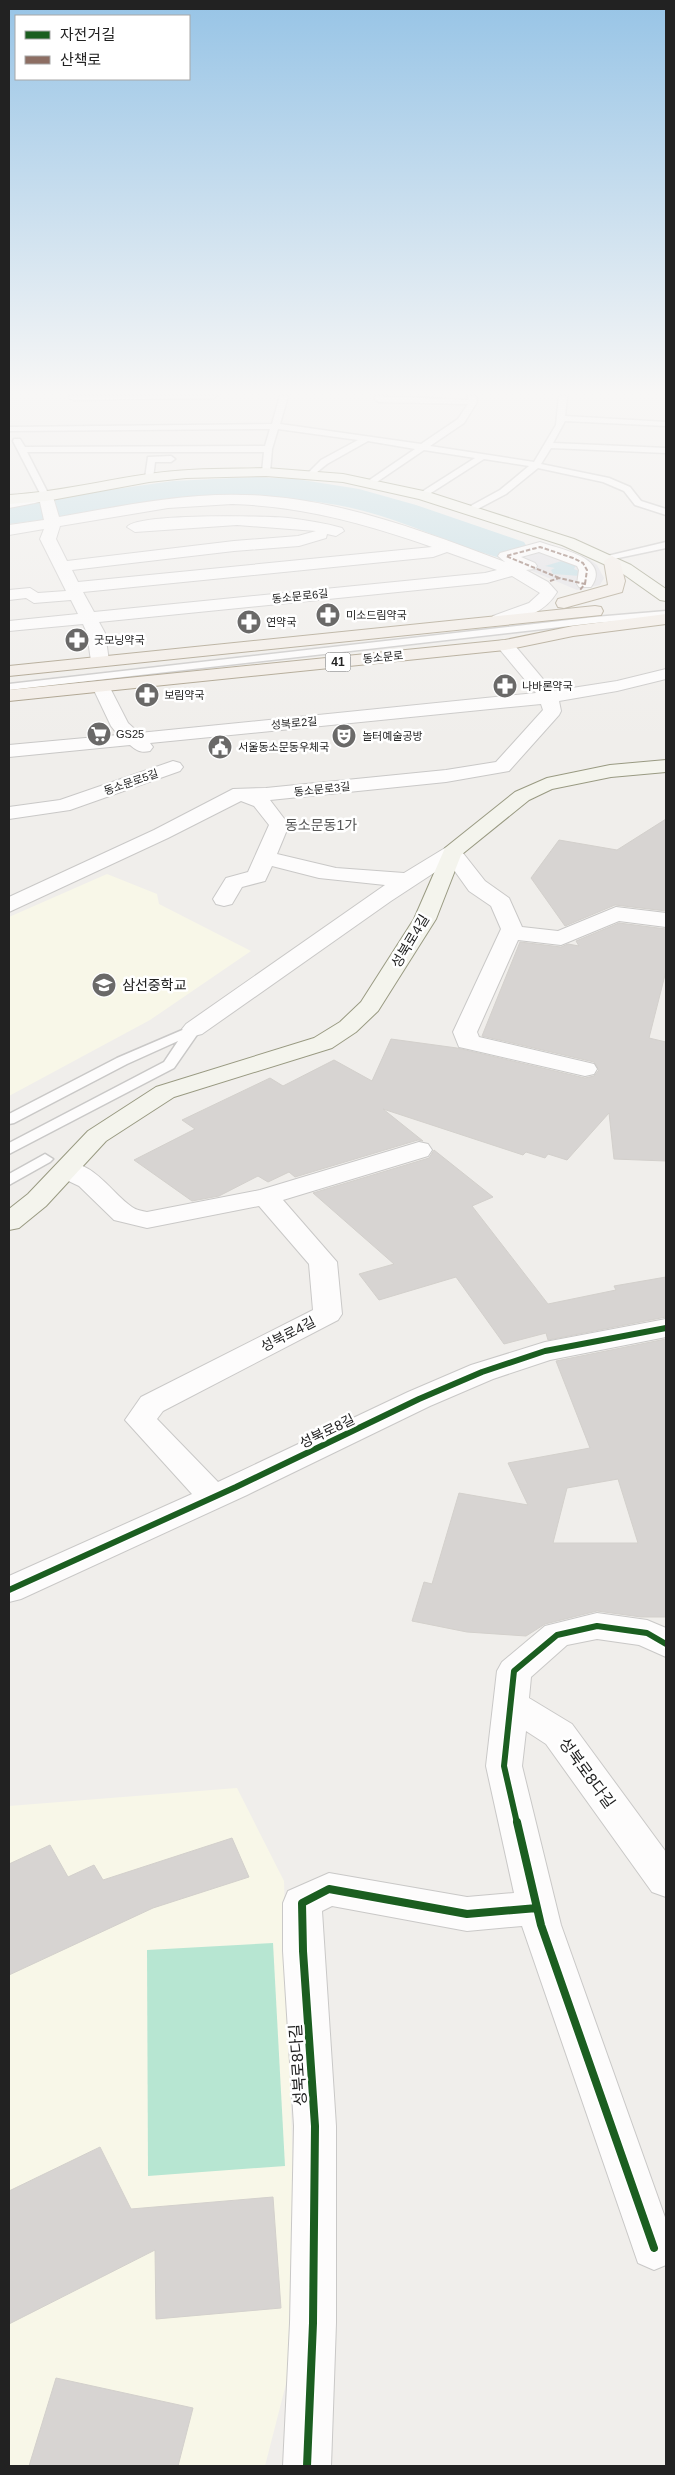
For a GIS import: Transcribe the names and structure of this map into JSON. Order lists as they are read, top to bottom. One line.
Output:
{"streets":{"main road":["동소문로","41"],"street":["동소문로6길","성북로2길","동소문로5길","동소문로3길","성북로4길","성북로8길","성북로8다길"]},"crossings":[["동소문로","동소문로5길"],["성북로2길","동소문로5길"],["성북로2길","동소문로3길"],["성북로4길","성북로8길"]],"districts":["동소문동1가"],"places":{"pharmacy":["미소드림약국","연약국","굿모닝약국","나바론약국","보림약국"],"supermarket":["GS25"],"theatre":["놀터예술공방"],"public building":["서울동소문동우체국"],"school or university":["삼선중학교"]},"legend":["자전거길","산책로"]}
